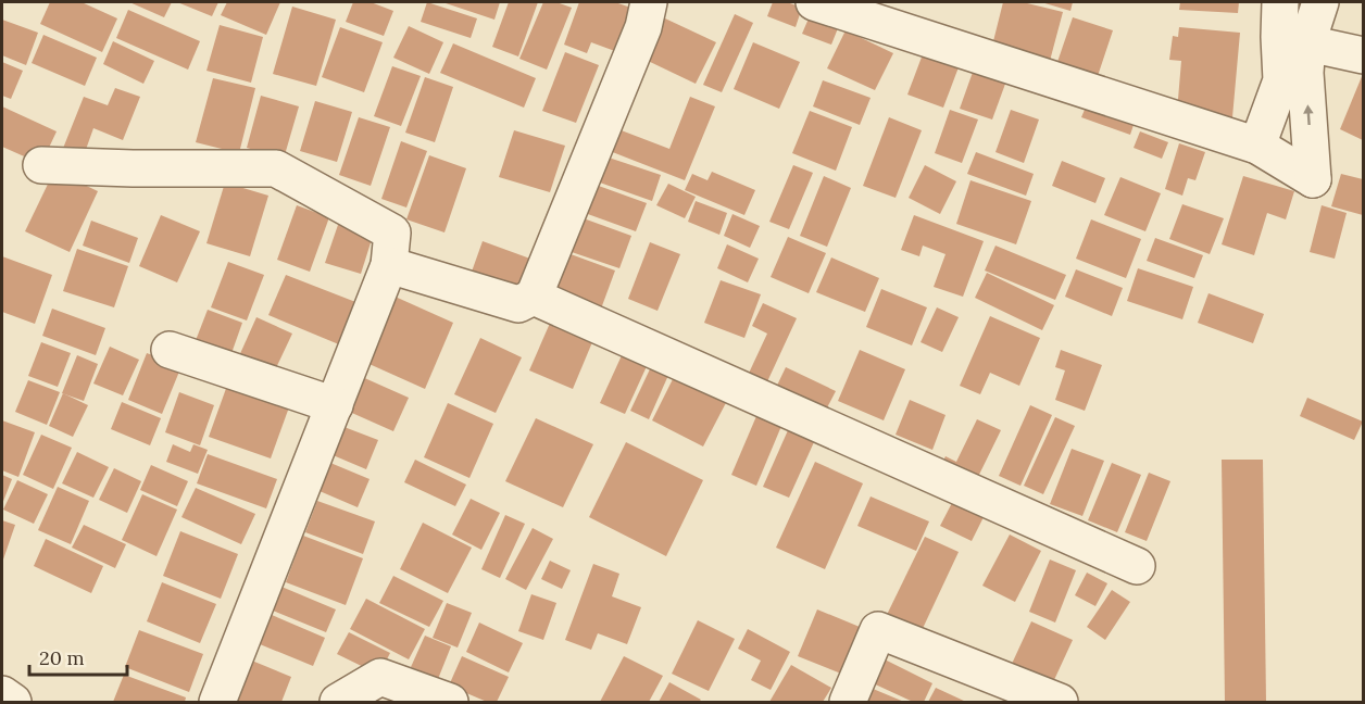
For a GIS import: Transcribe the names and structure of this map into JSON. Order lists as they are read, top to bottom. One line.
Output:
{"scale_bar":"20 m"}
